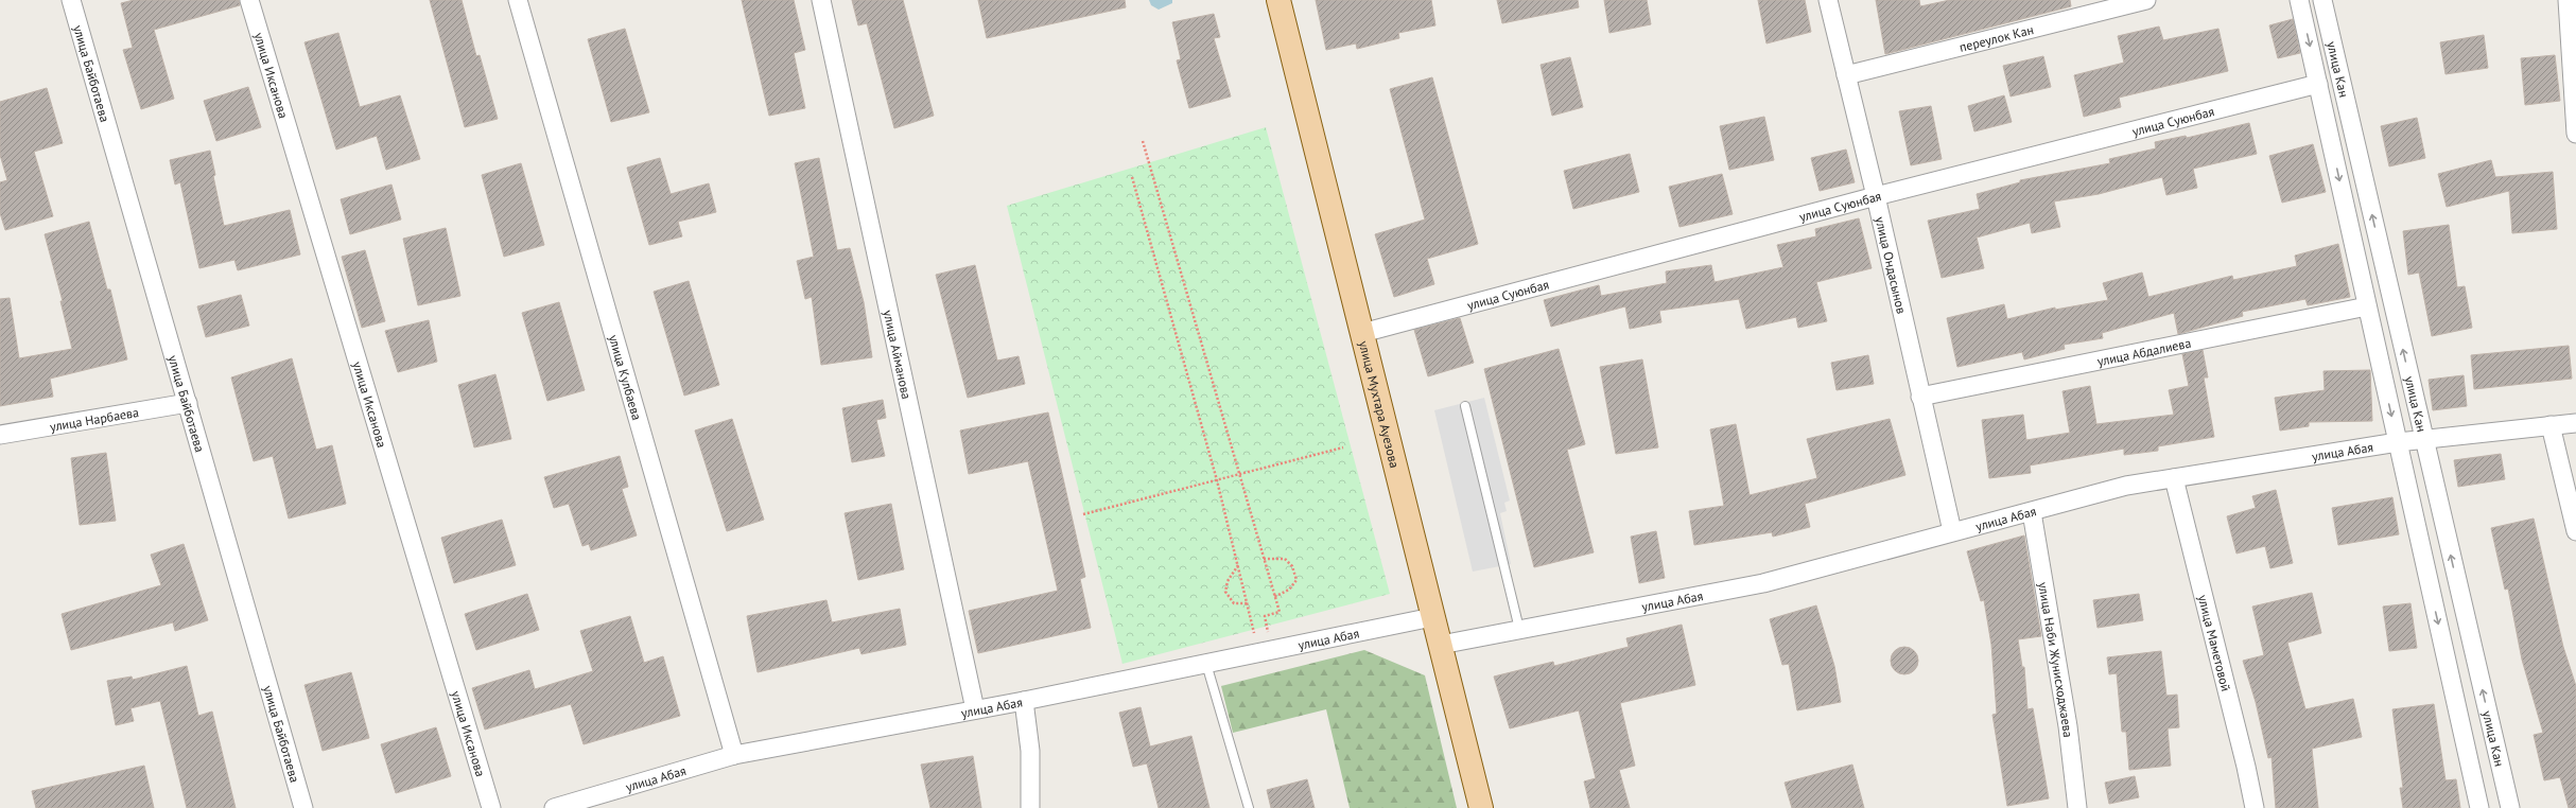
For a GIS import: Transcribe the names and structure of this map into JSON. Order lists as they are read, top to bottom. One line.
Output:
{"streets":{"main road":["улица Мухтара Ауезова"],"street":["переулок Кан","улица Кан","улица Байботаева","улица Иксанова","улица Суюнбая","улица Ондасынов","улица Абдалиева","улица Айманова","улица Кулбаева","улица Нарбаева","улица Абая","улица Маметовой","улица Наби Жунисходжаева"]},"crossings":[["переулок Кан","улица Ондасынов"],["улица Кан","улица Суюнбая"],["улица Кан","улица Абдалиева"],["улица Кан","улица Абая"],["улица Байботаева","улица Нарбаева"],["улица Суюнбая","улица Ондасынов"],["улица Суюнбая","улица Мухтара Ауезова"],["улица Ондасынов","улица Абдалиева"],["улица Ондасынов","улица Абая"],["улица Айманова","улица Абая"],["улица Кулбаева","улица Абая"],["улица Мухтара Ауезова","улица Абая"],["улица Абая","улица Маметовой"],["улица Абая","улица Наби Жунисходжаева"]]}
